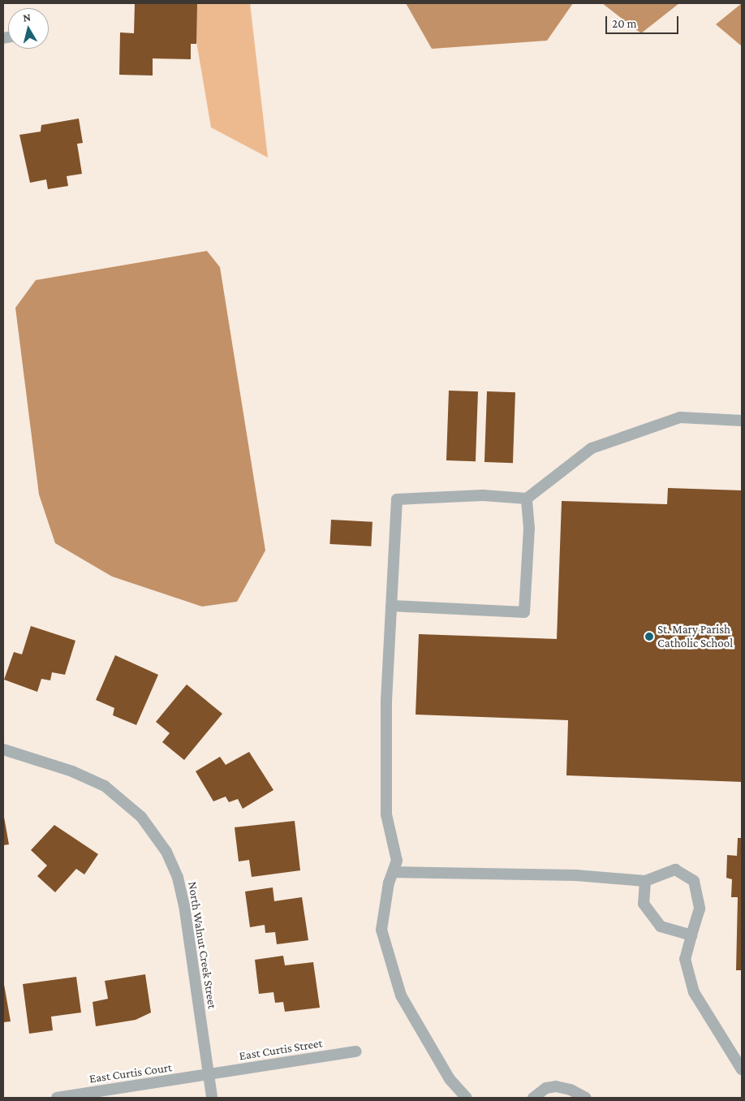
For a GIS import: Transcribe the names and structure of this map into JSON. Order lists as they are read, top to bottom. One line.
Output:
{"streets":{"street":["North Walnut Creek Street","East Curtis Street","East Curtis Court"]},"crossings":[["North Walnut Creek Street","East Curtis Street"],["North Walnut Creek Street","East Curtis Court"],["East Curtis Street","East Curtis Court"]],"places":["St. Mary Parish Catholic School"],"scale_bar":"20 m","north":"top"}
